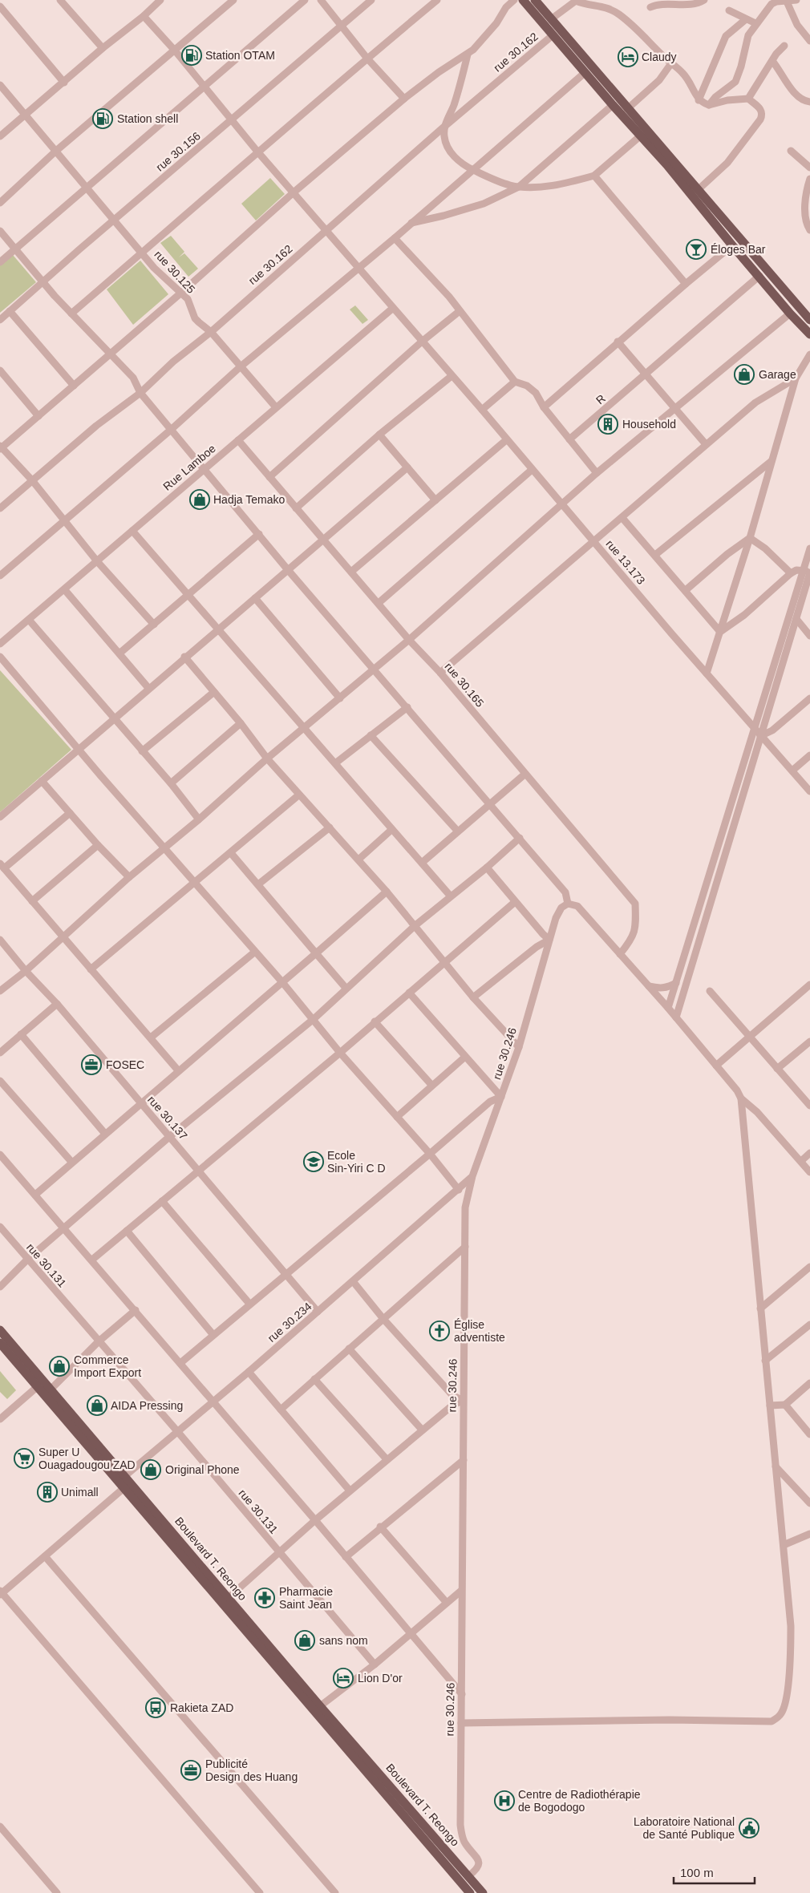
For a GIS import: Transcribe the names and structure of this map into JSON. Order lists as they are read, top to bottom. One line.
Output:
{"streets":{"main road":["Boulevard T. Reongo"],"street":["rue 30.162","rue 30.156","rue 30.125","R","Rue Lamboe","rue 13.173","rue 30.165","rue 30.246","rue 30.137","rue 30.131","rue 30.234"]},"crossings":[["rue 30.162","rue 30.125"],["rue 30.162","rue 13.173"],["rue 30.156","rue 30.125"],["rue 30.156","rue 13.173"],["rue 30.125","Rue Lamboe"],["Rue Lamboe","rue 13.173"],["Rue Lamboe","rue 30.165"],["rue 30.246","rue 30.234"],["rue 30.246","Boulevard T. Reongo"],["rue 30.137","rue 30.234"],["rue 30.131","rue 30.234"],["rue 30.234","Boulevard T. Reongo"]],"places":{"fuel station":["Station OTAM","Station shell"],"hotel":["Claudy","Lion D'or"],"bar":["Éloges Bar"],"shop":["Garage","Hadja Temako","Commerce Import Export","AIDA Pressing","Original Phone","sans nom"],"building":["Household","Unimall"],"office":["FOSEC","Publicité Design des Huang"],"school or university":["Ecole Sin-Yiri C D"],"church":["Église adventiste"],"supermarket":["Super U Ouagadougou ZAD"],"pharmacy":["Pharmacie Saint Jean"],"bus stop":["Rakieta ZAD"],"hospital":["Centre de Radiothérapie de Bogodogo"],"public building":["Laboratoire National de Santé Publique"]},"scale_bar":"100 m"}
